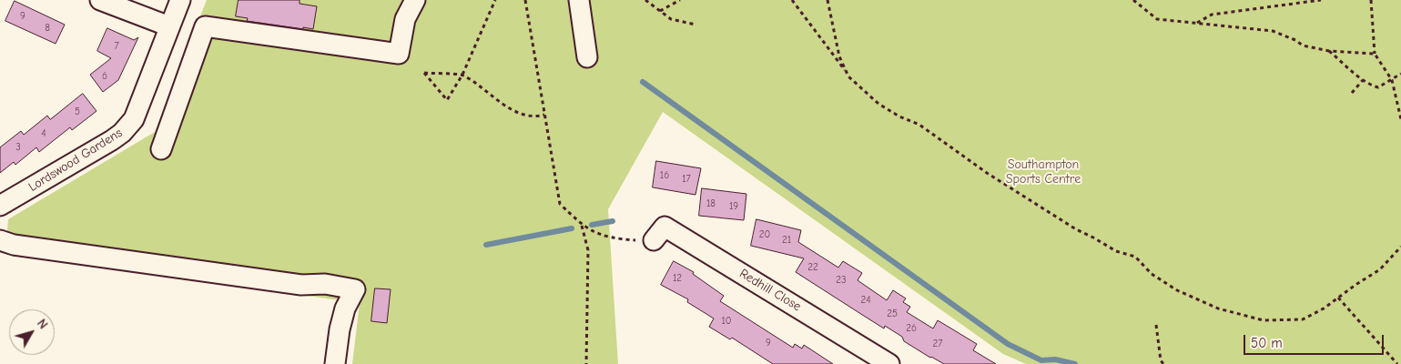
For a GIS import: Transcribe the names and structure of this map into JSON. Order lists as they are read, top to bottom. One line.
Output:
{"streets":{"street":["Lordswood Gardens","Redhill Close"]},"parks":["Southampton Sports Centre"],"house_numbers":["9","8","7","6","5","4","3","16","17","18","19","20","21","22","12","23","24","25","10","26","9","27"],"scale_bar":"50 m","north":"top right"}
